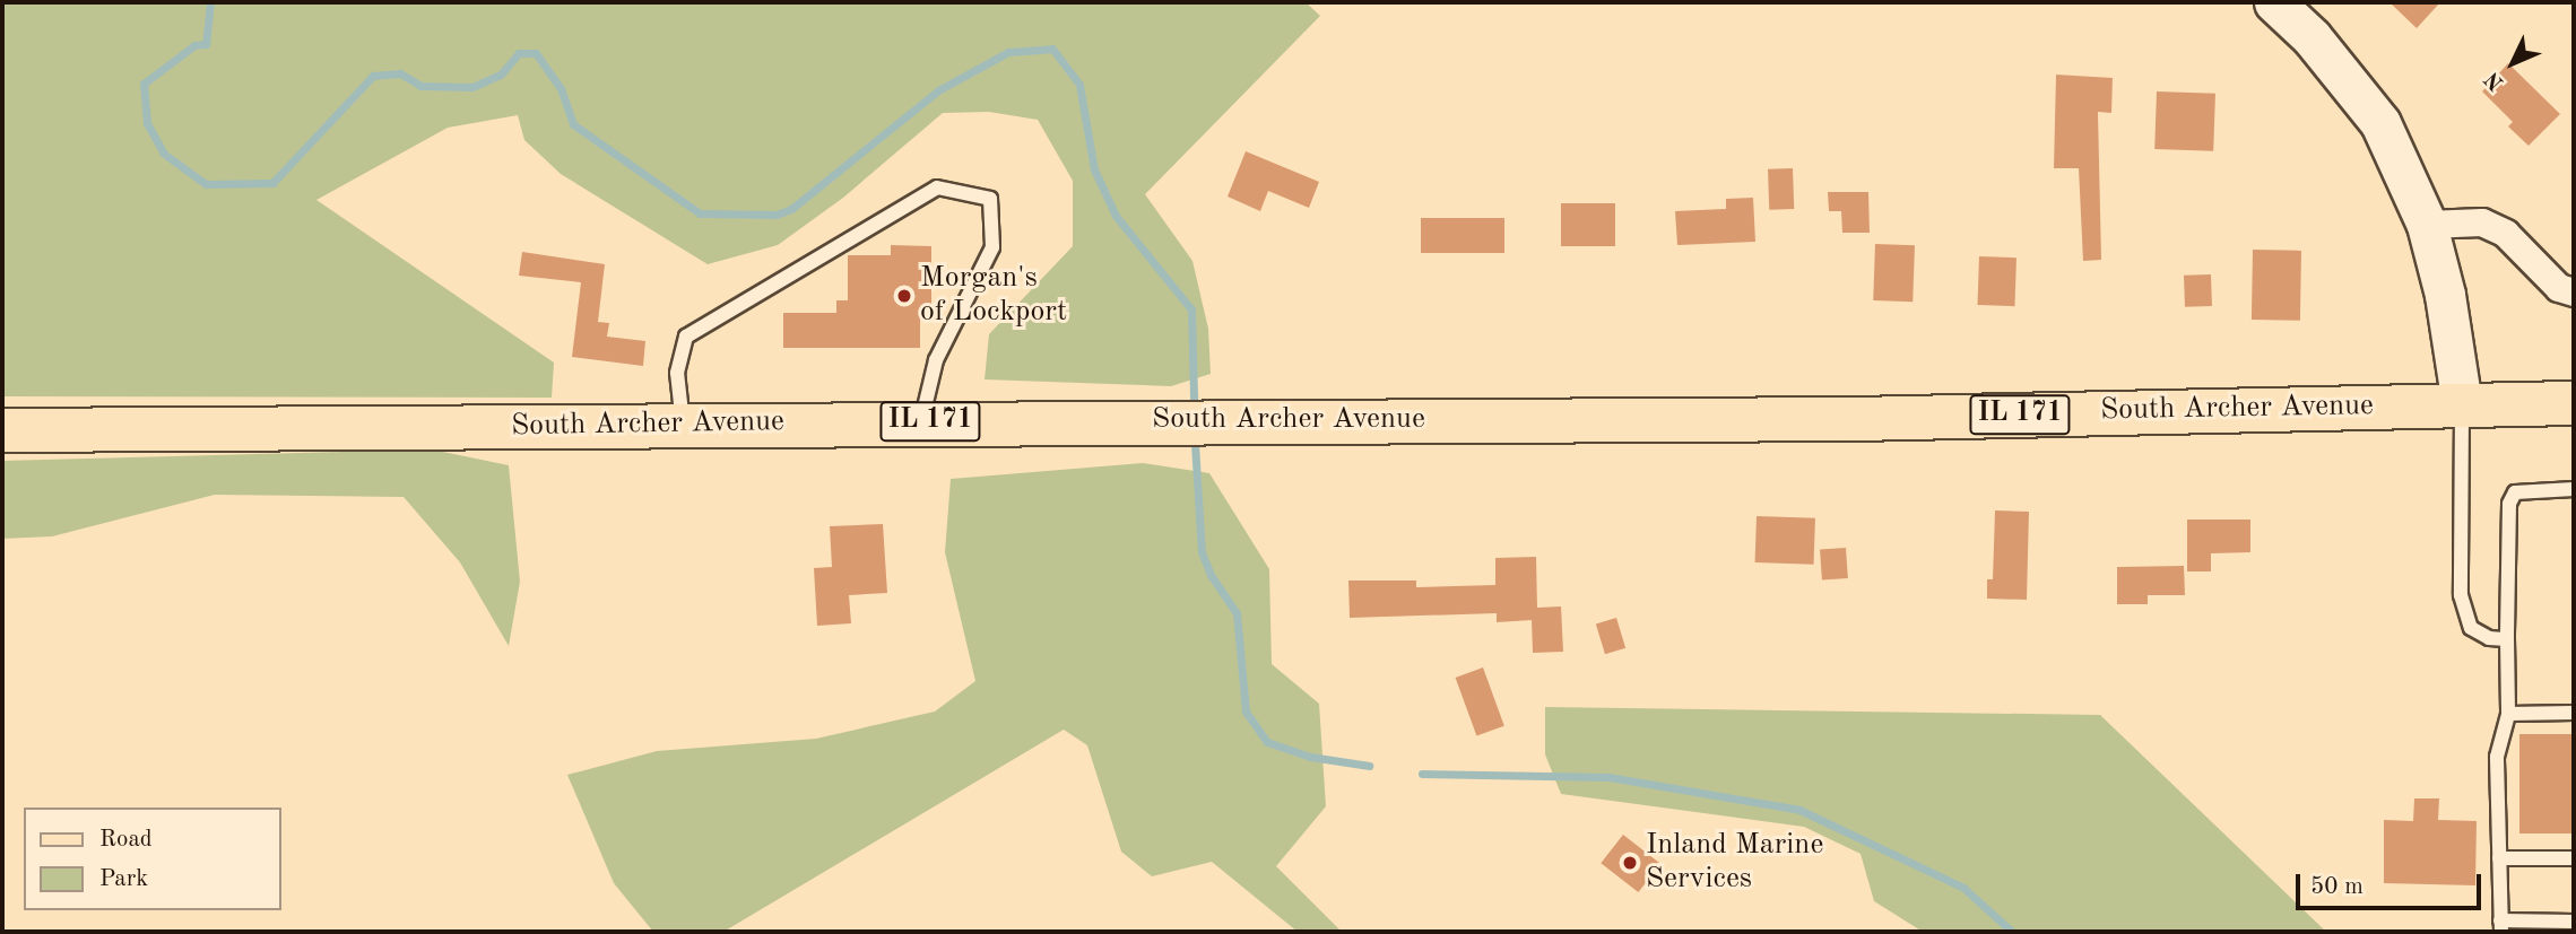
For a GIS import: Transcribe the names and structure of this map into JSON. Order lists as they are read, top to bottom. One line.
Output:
{"streets":{"main road":["South Archer Avenue","IL 171"]},"places":["Morgan's of Lockport","Inland Marine Services"],"legend":["Road","Park"],"scale_bar":"50 m","north":"bottom left"}
